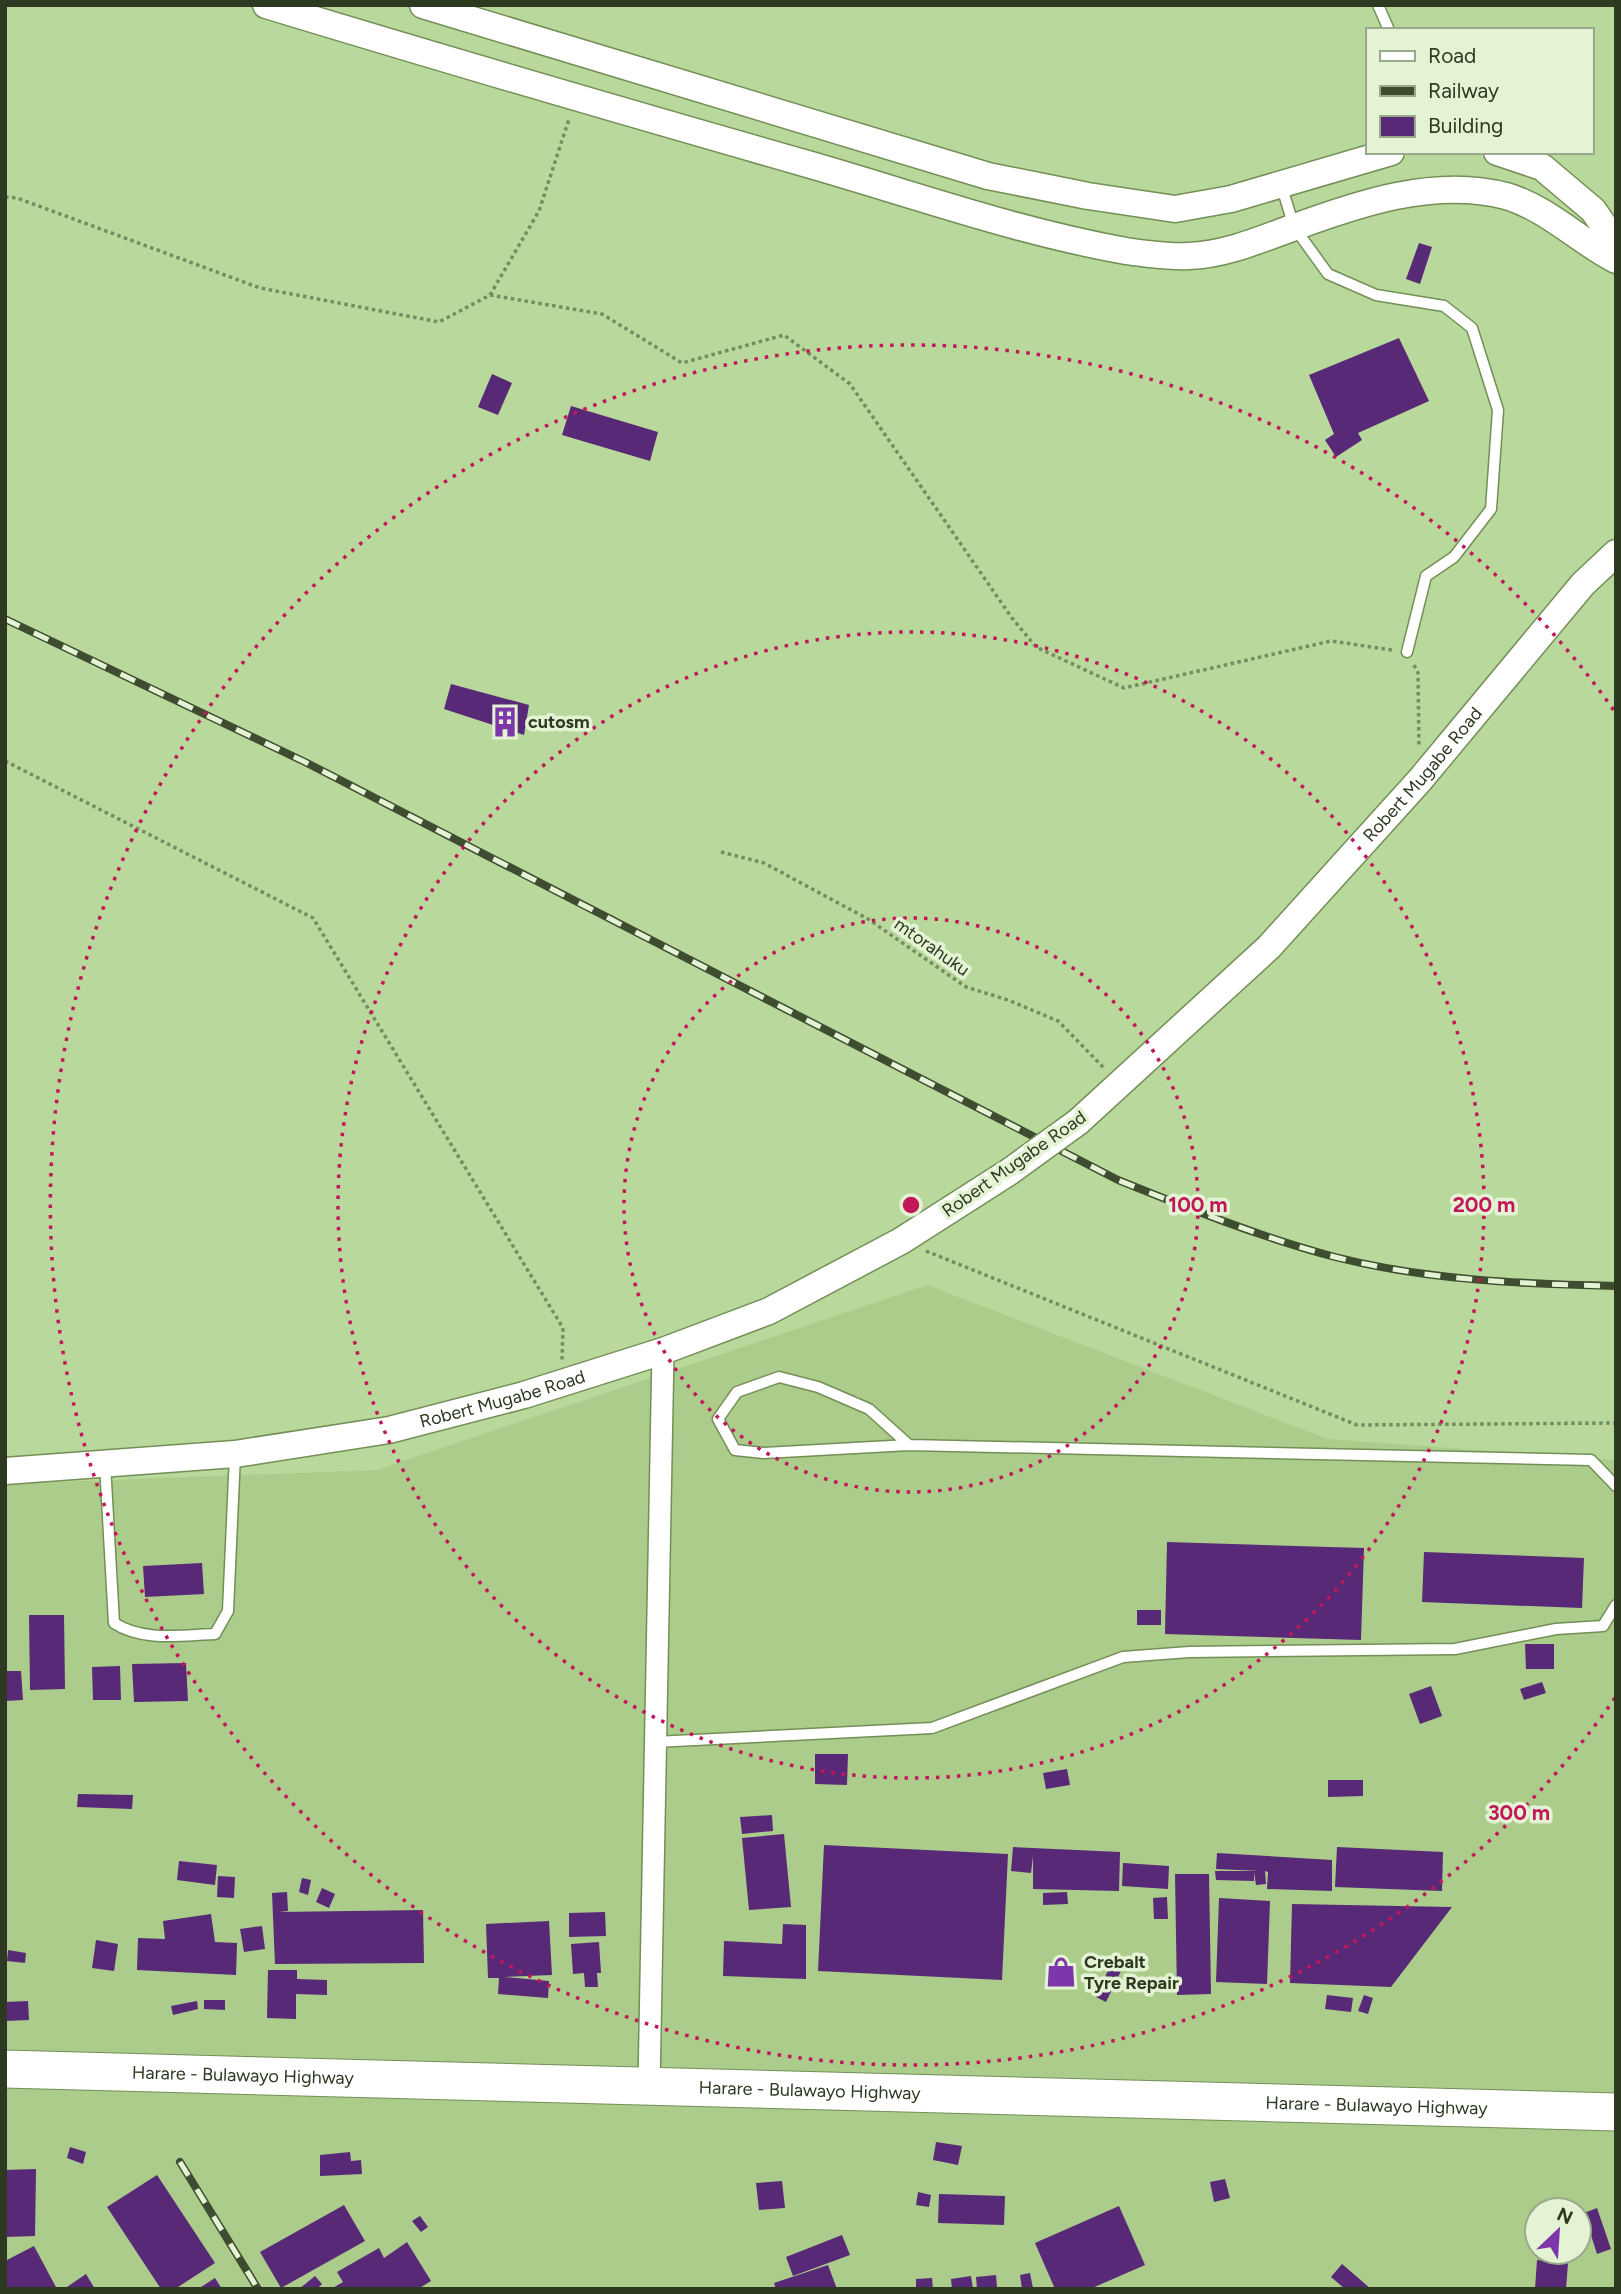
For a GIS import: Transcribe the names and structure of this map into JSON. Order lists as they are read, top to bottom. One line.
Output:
{"streets":{"highway":["Harare - Bulawayo Highway"],"street":["Robert Mugabe Road"],"path":["mtorahuku"]},"places":{"building":["cutosm"],"shop":["Crebalt Tyre Repair"]},"legend":["Road","Railway","Building"],"north":"top right","rings":["100 m","200 m","300 m"]}
